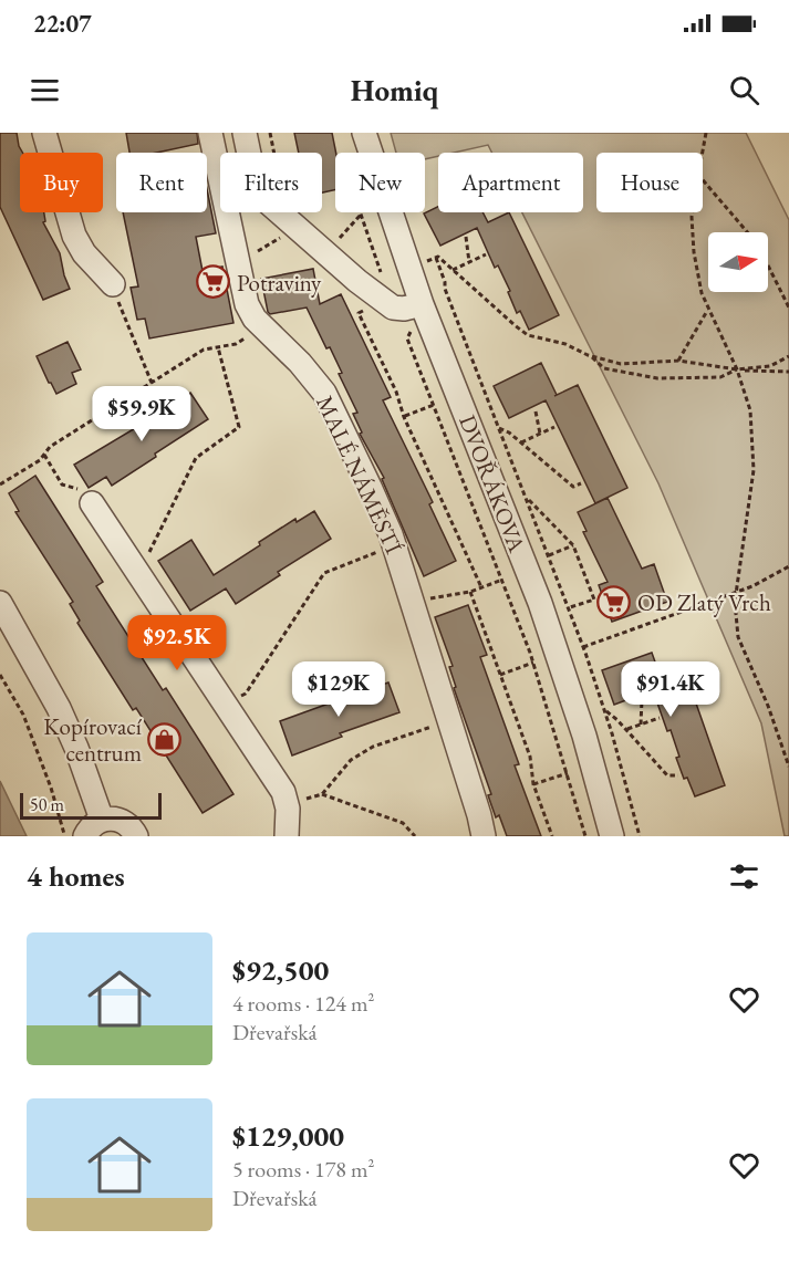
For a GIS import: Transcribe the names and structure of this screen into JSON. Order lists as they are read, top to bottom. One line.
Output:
{"streets":{"street":["MALÉ NÁMĚSTÍ","DVOŘÁKOVA"]},"places":{"supermarket":["Potraviny","OD Zlatý Vrch"],"shop":["Kopírovací centrum"]},"scale_bar":"50 m","north":"right","page":{"status":"22:07","header":"Homiq","chip":["Buy","Rent","Filters","New","Apartment","House"],"price":["$59.9K","$92.5K","$129K","$91.4K"],"scale":"50 m","heading":"4 homes","list":[{"name":"$92,500","note":"4 rooms · 124 m² · Dřevařská"},{"name":"$129,000","note":"5 rooms · 178 m² · Dřevařská"}]}}
